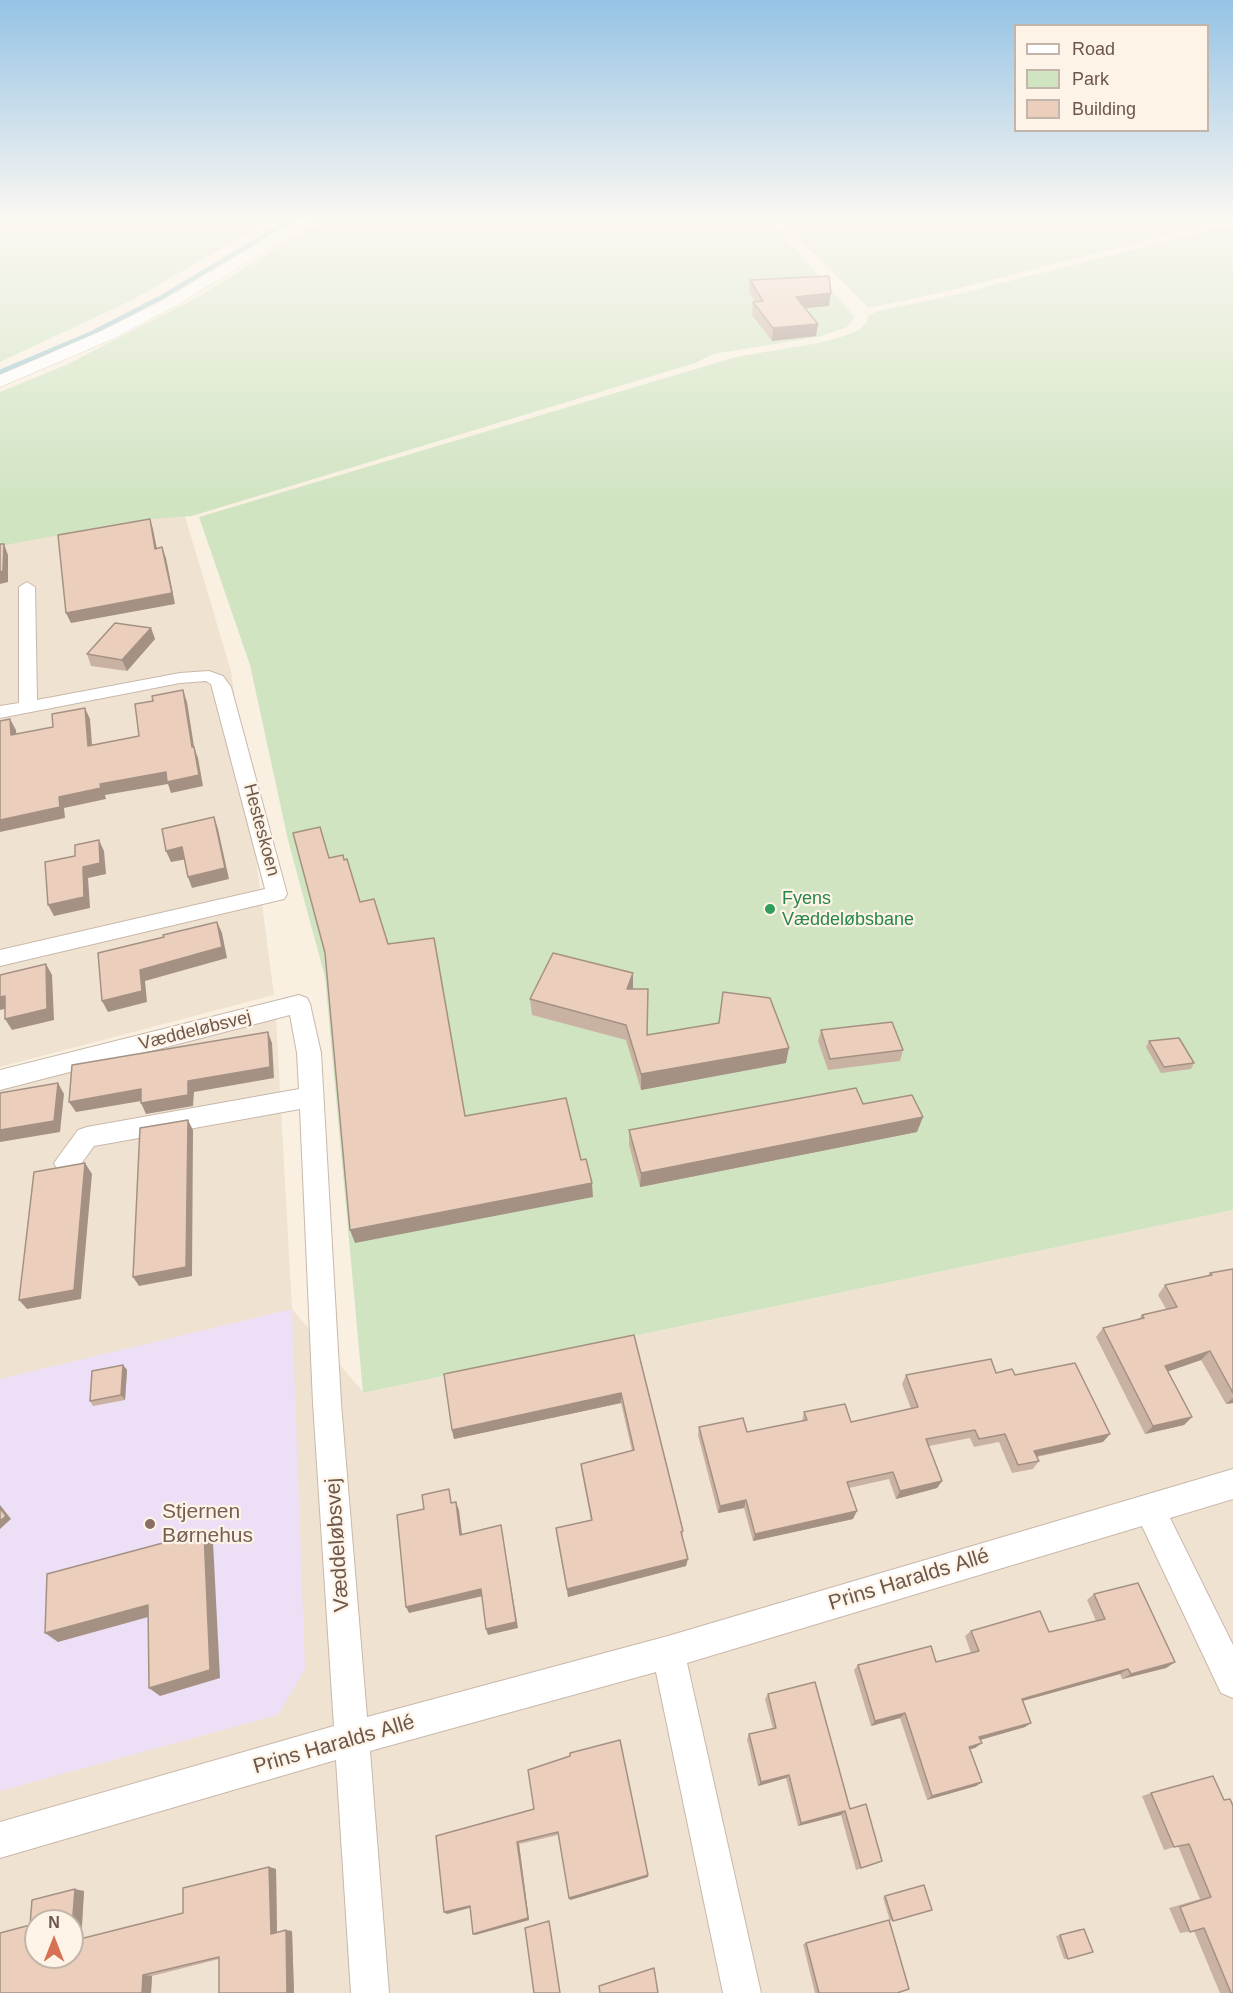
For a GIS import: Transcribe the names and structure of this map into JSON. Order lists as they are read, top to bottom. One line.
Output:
{"streets":{"street":["Hesteskoen","Væddeløbsvej","Prins Haralds Allé"]},"crossings":[["Væddeløbsvej","Prins Haralds Allé"]],"places":["Fyens Væddeløbsbane","Stjernen Børnehus"],"legend":["Road","Park","Building"],"north":"top"}
